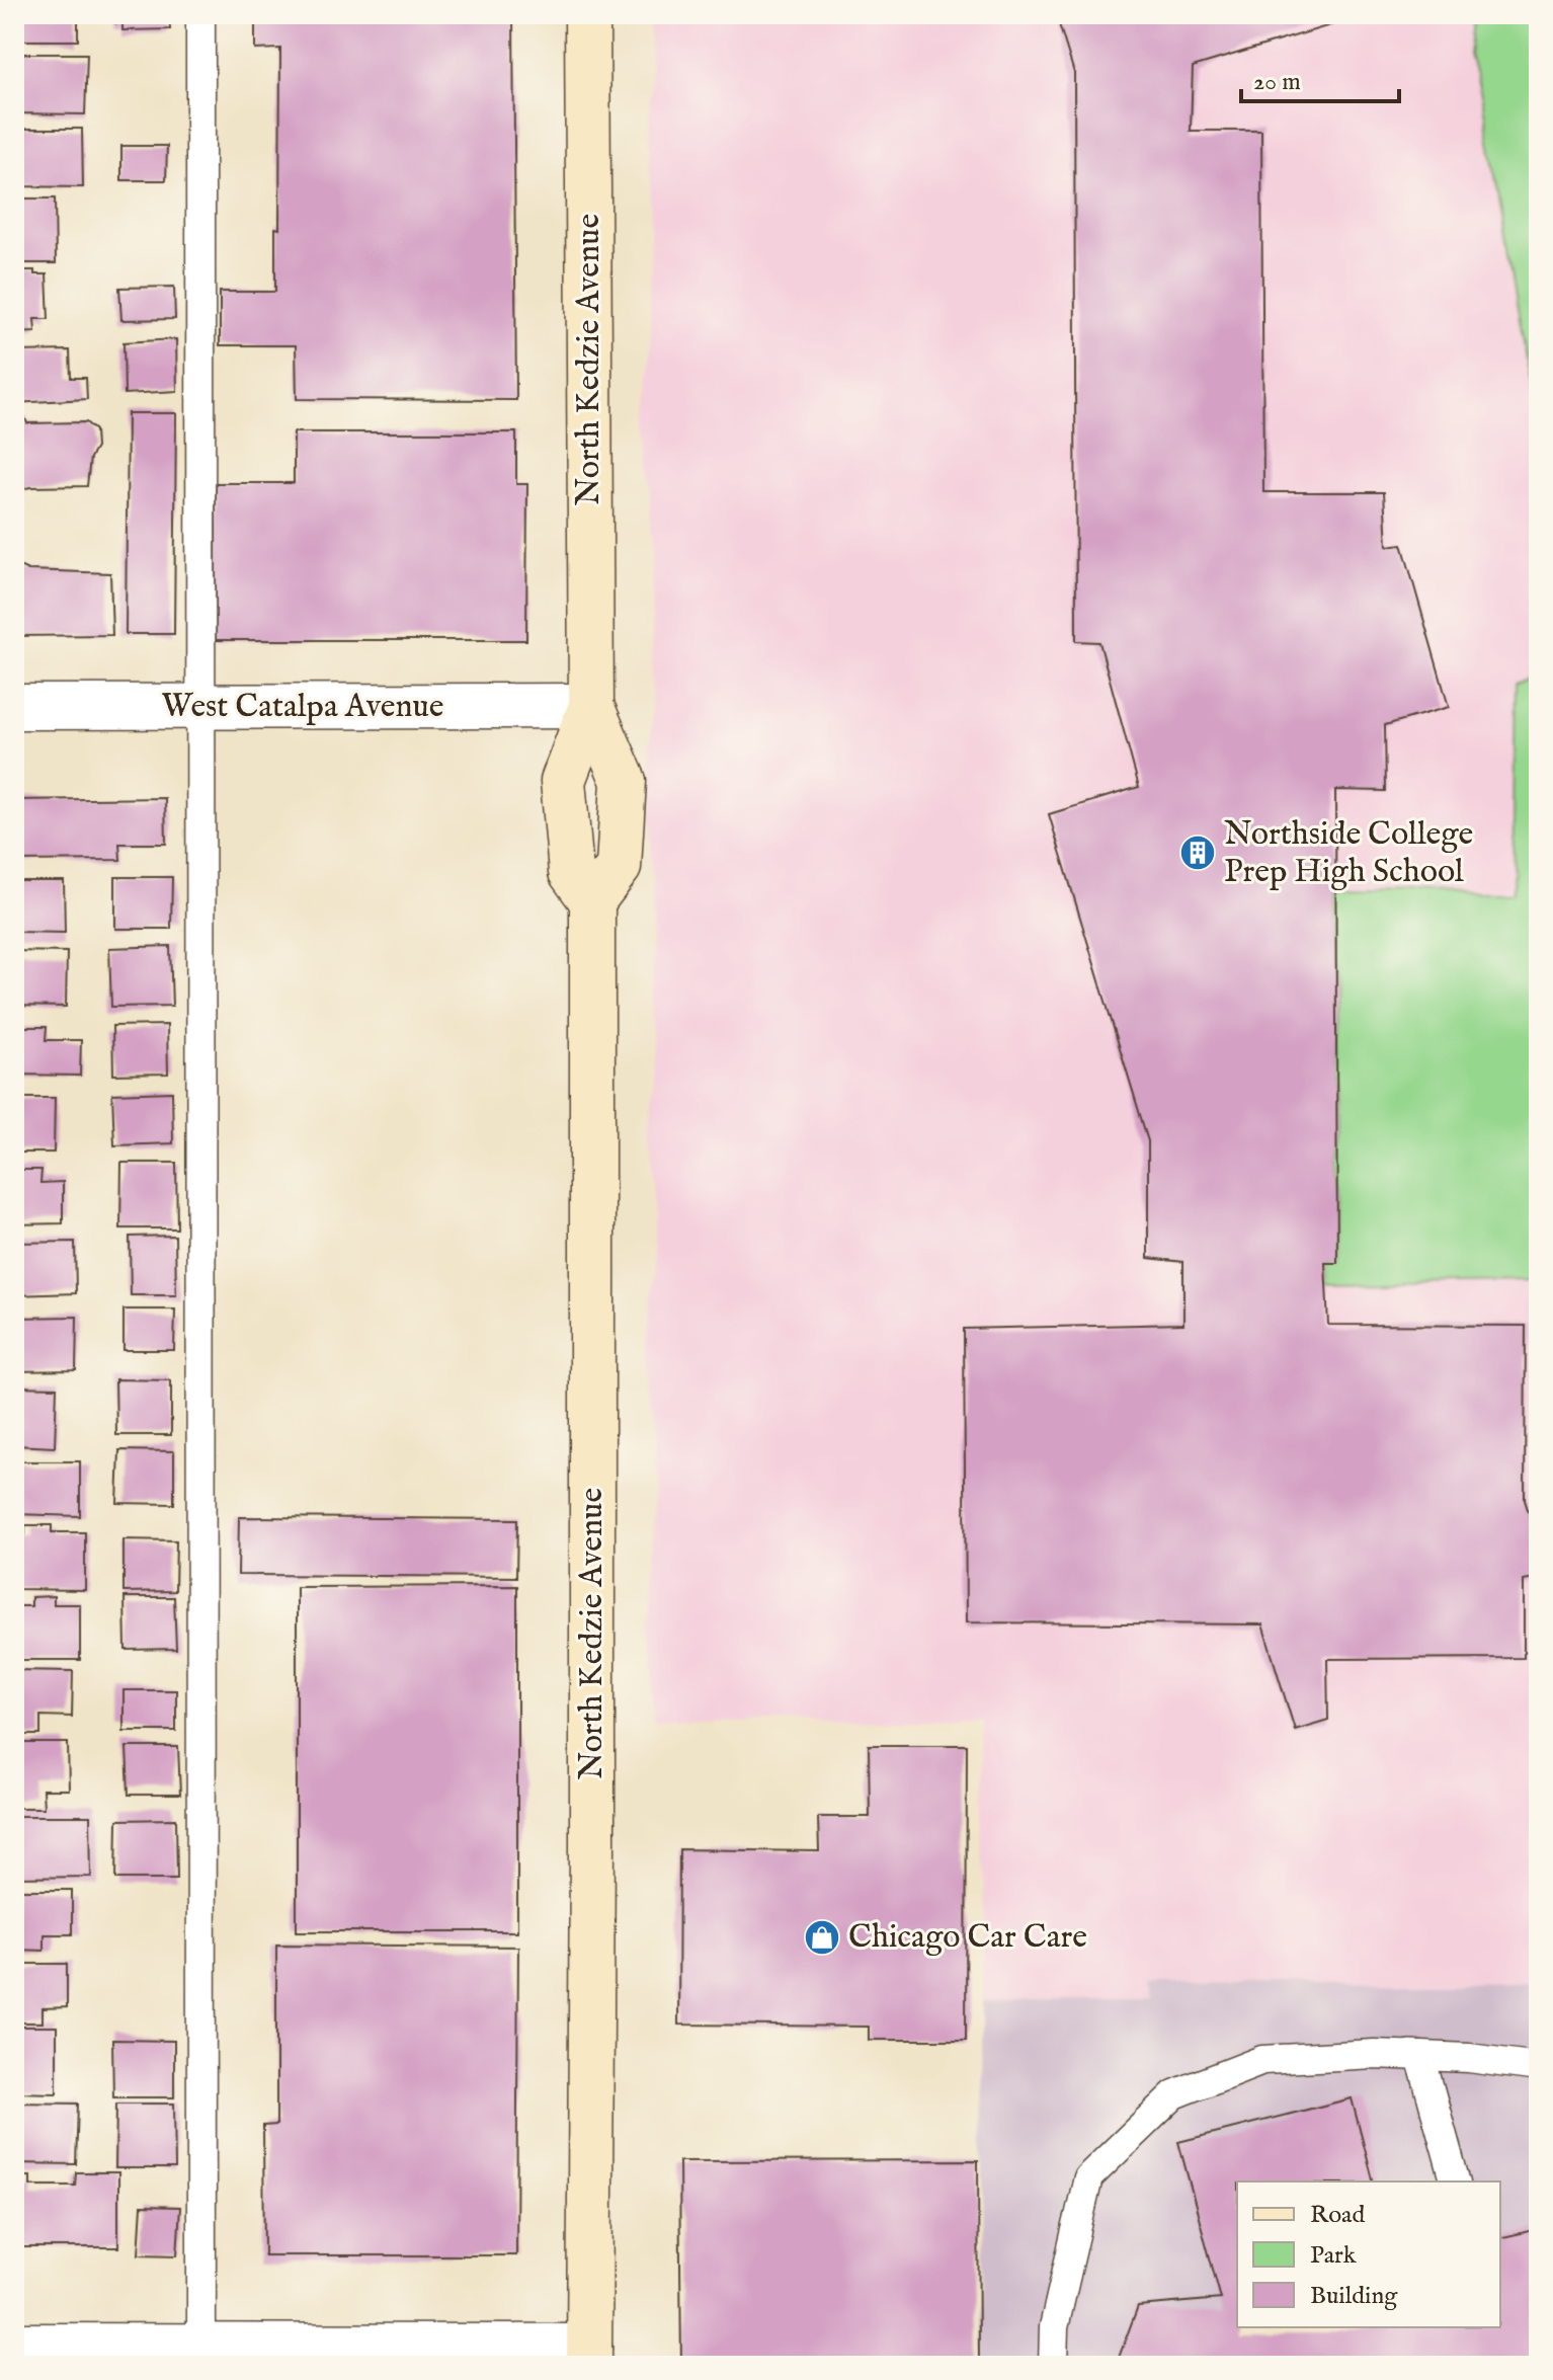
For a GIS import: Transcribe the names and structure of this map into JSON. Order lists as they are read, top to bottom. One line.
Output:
{"streets":{"main road":["North Kedzie Avenue"],"street":["West Catalpa Avenue"]},"crossings":[["North Kedzie Avenue","West Catalpa Avenue"]],"places":{"building":["Northside College Prep High School"],"shop":["Chicago Car Care"]},"legend":["Road","Park","Building"],"scale_bar":"20 m"}
